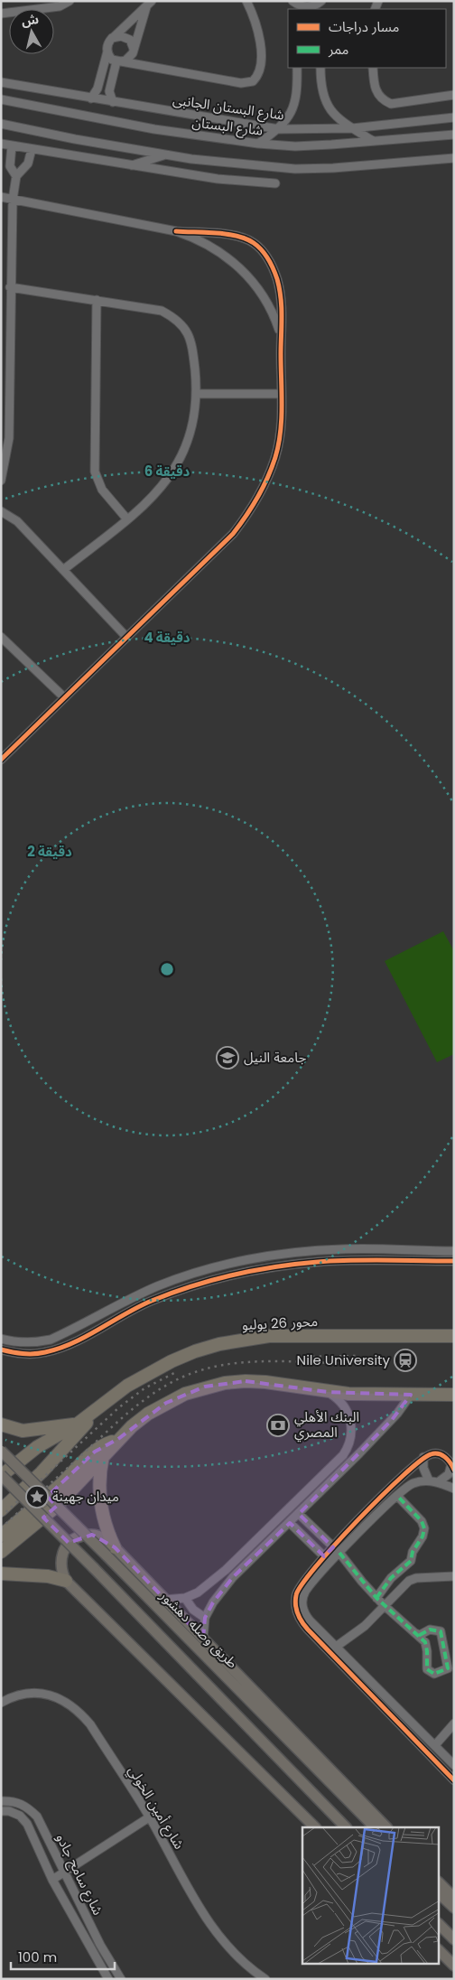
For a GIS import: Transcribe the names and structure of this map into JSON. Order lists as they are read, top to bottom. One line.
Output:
{"streets":{"highway":["محور 26 يوليو"],"main road":["طريق وصله دهشور"],"street":["شارع البستان الجانبى","شارع البستان","شارع أمين الخولي","شارع سامح جادو"]},"places":{"school or university":["جامعة النيل"],"station":["Nile University"],"bank":["البنك الأهلي المصري"],"place":["ميدان جهينة"]},"legend":["مسار دراجات","ممر"],"scale_bar":"100 m","north":"top","rings":["6 دقيقة","4 دقيقة","2 دقيقة"]}
